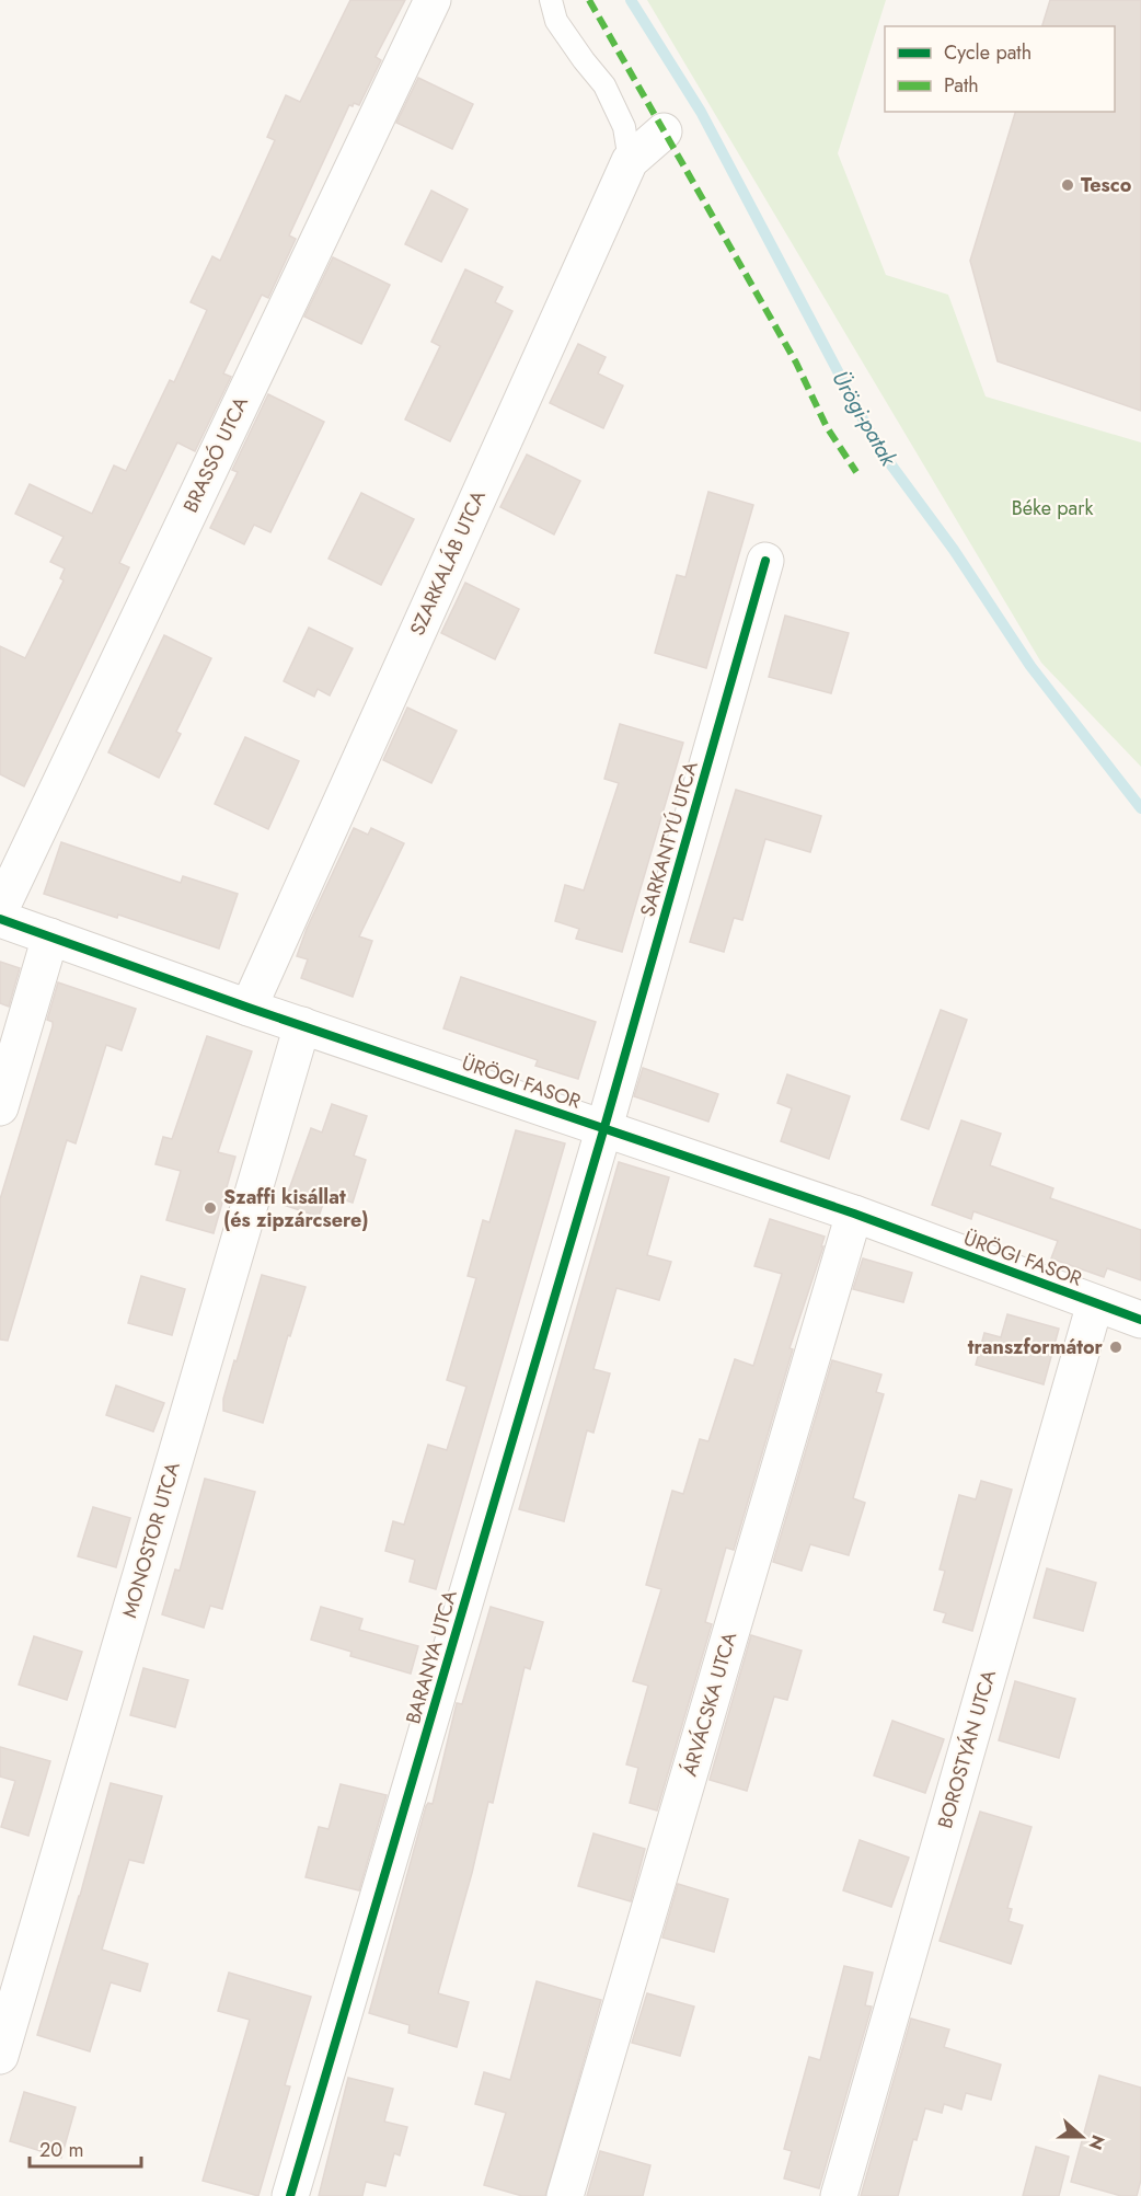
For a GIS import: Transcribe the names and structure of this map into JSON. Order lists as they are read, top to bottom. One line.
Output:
{"streets":{"street":["BRASSÓ UTCA","SZARKALÁB UTCA","SARKANTYÚ UTCA","ÜRÖGI FASOR","MONOSTOR UTCA","BARANYA UTCA","ÁRVÁCSKA UTCA","BOROSTYÁN UTCA"]},"crossings":[["SZARKALÁB UTCA","ÜRÖGI FASOR"],["SARKANTYÚ UTCA","ÜRÖGI FASOR"],["SARKANTYÚ UTCA","BARANYA UTCA"],["ÜRÖGI FASOR","MONOSTOR UTCA"],["ÜRÖGI FASOR","BARANYA UTCA"],["ÜRÖGI FASOR","ÁRVÁCSKA UTCA"],["ÜRÖGI FASOR","BOROSTYÁN UTCA"]],"water":["Ürögi-patak"],"parks":["Béke park"],"places":["Tesco","Szaffi kisállat (és zipzárcsere)","transzformátor"],"legend":["Cycle path","Path"],"scale_bar":"20 m","north":"right"}
